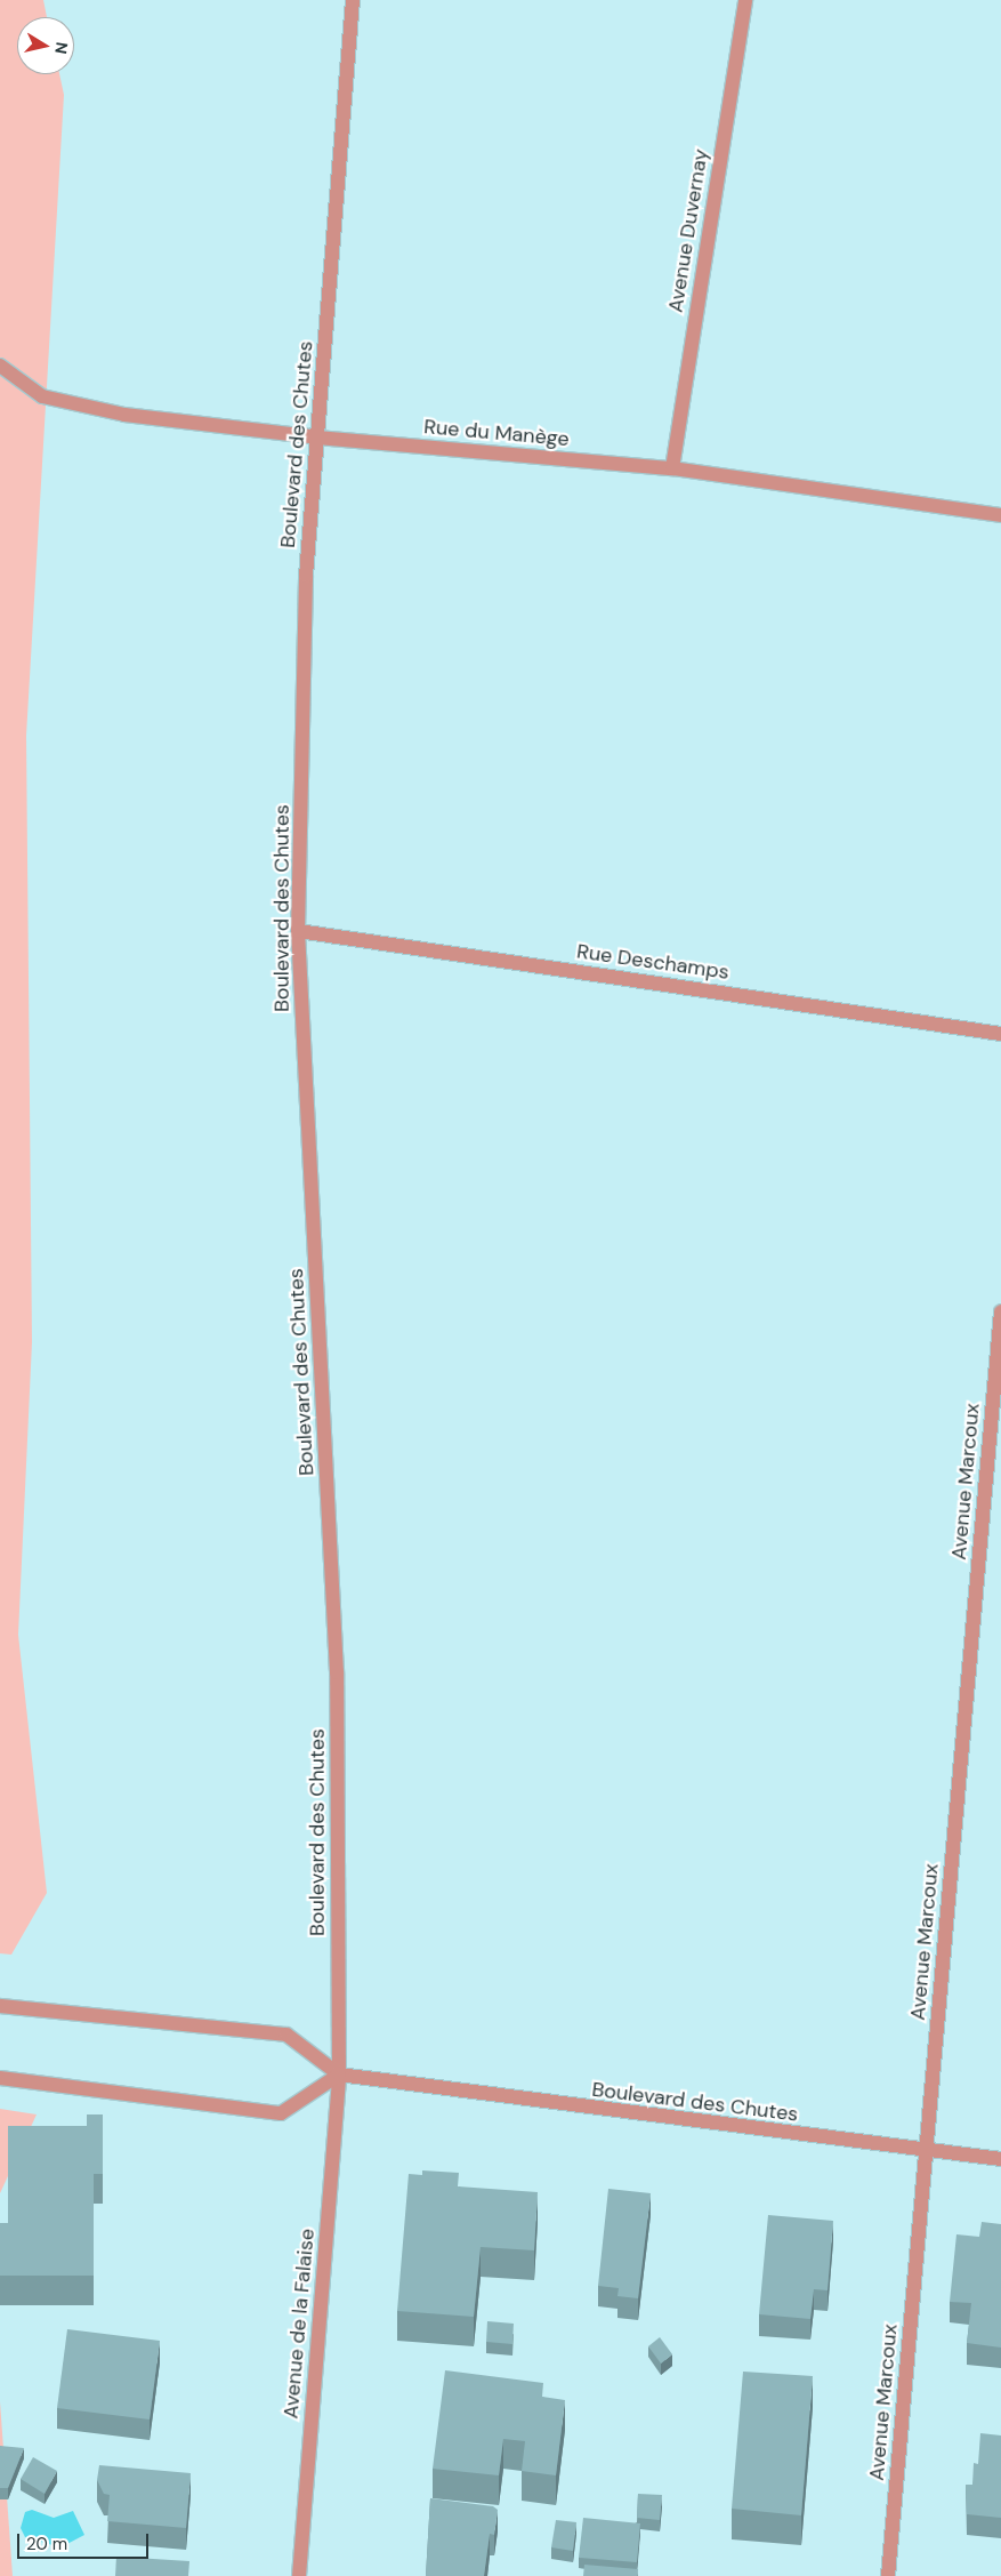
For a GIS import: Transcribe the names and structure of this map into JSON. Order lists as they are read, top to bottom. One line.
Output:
{"streets":{"street":["Avenue Duvernay","Rue du Manège","Boulevard des Chutes","Rue Deschamps","Avenue Marcoux","Avenue de la Falaise"]},"crossings":[["Avenue Duvernay","Rue du Manège"],["Rue du Manège","Boulevard des Chutes"],["Boulevard des Chutes","Rue Deschamps"],["Boulevard des Chutes","Avenue Marcoux"],["Boulevard des Chutes","Avenue de la Falaise"]],"scale_bar":"20 m","north":"right"}
